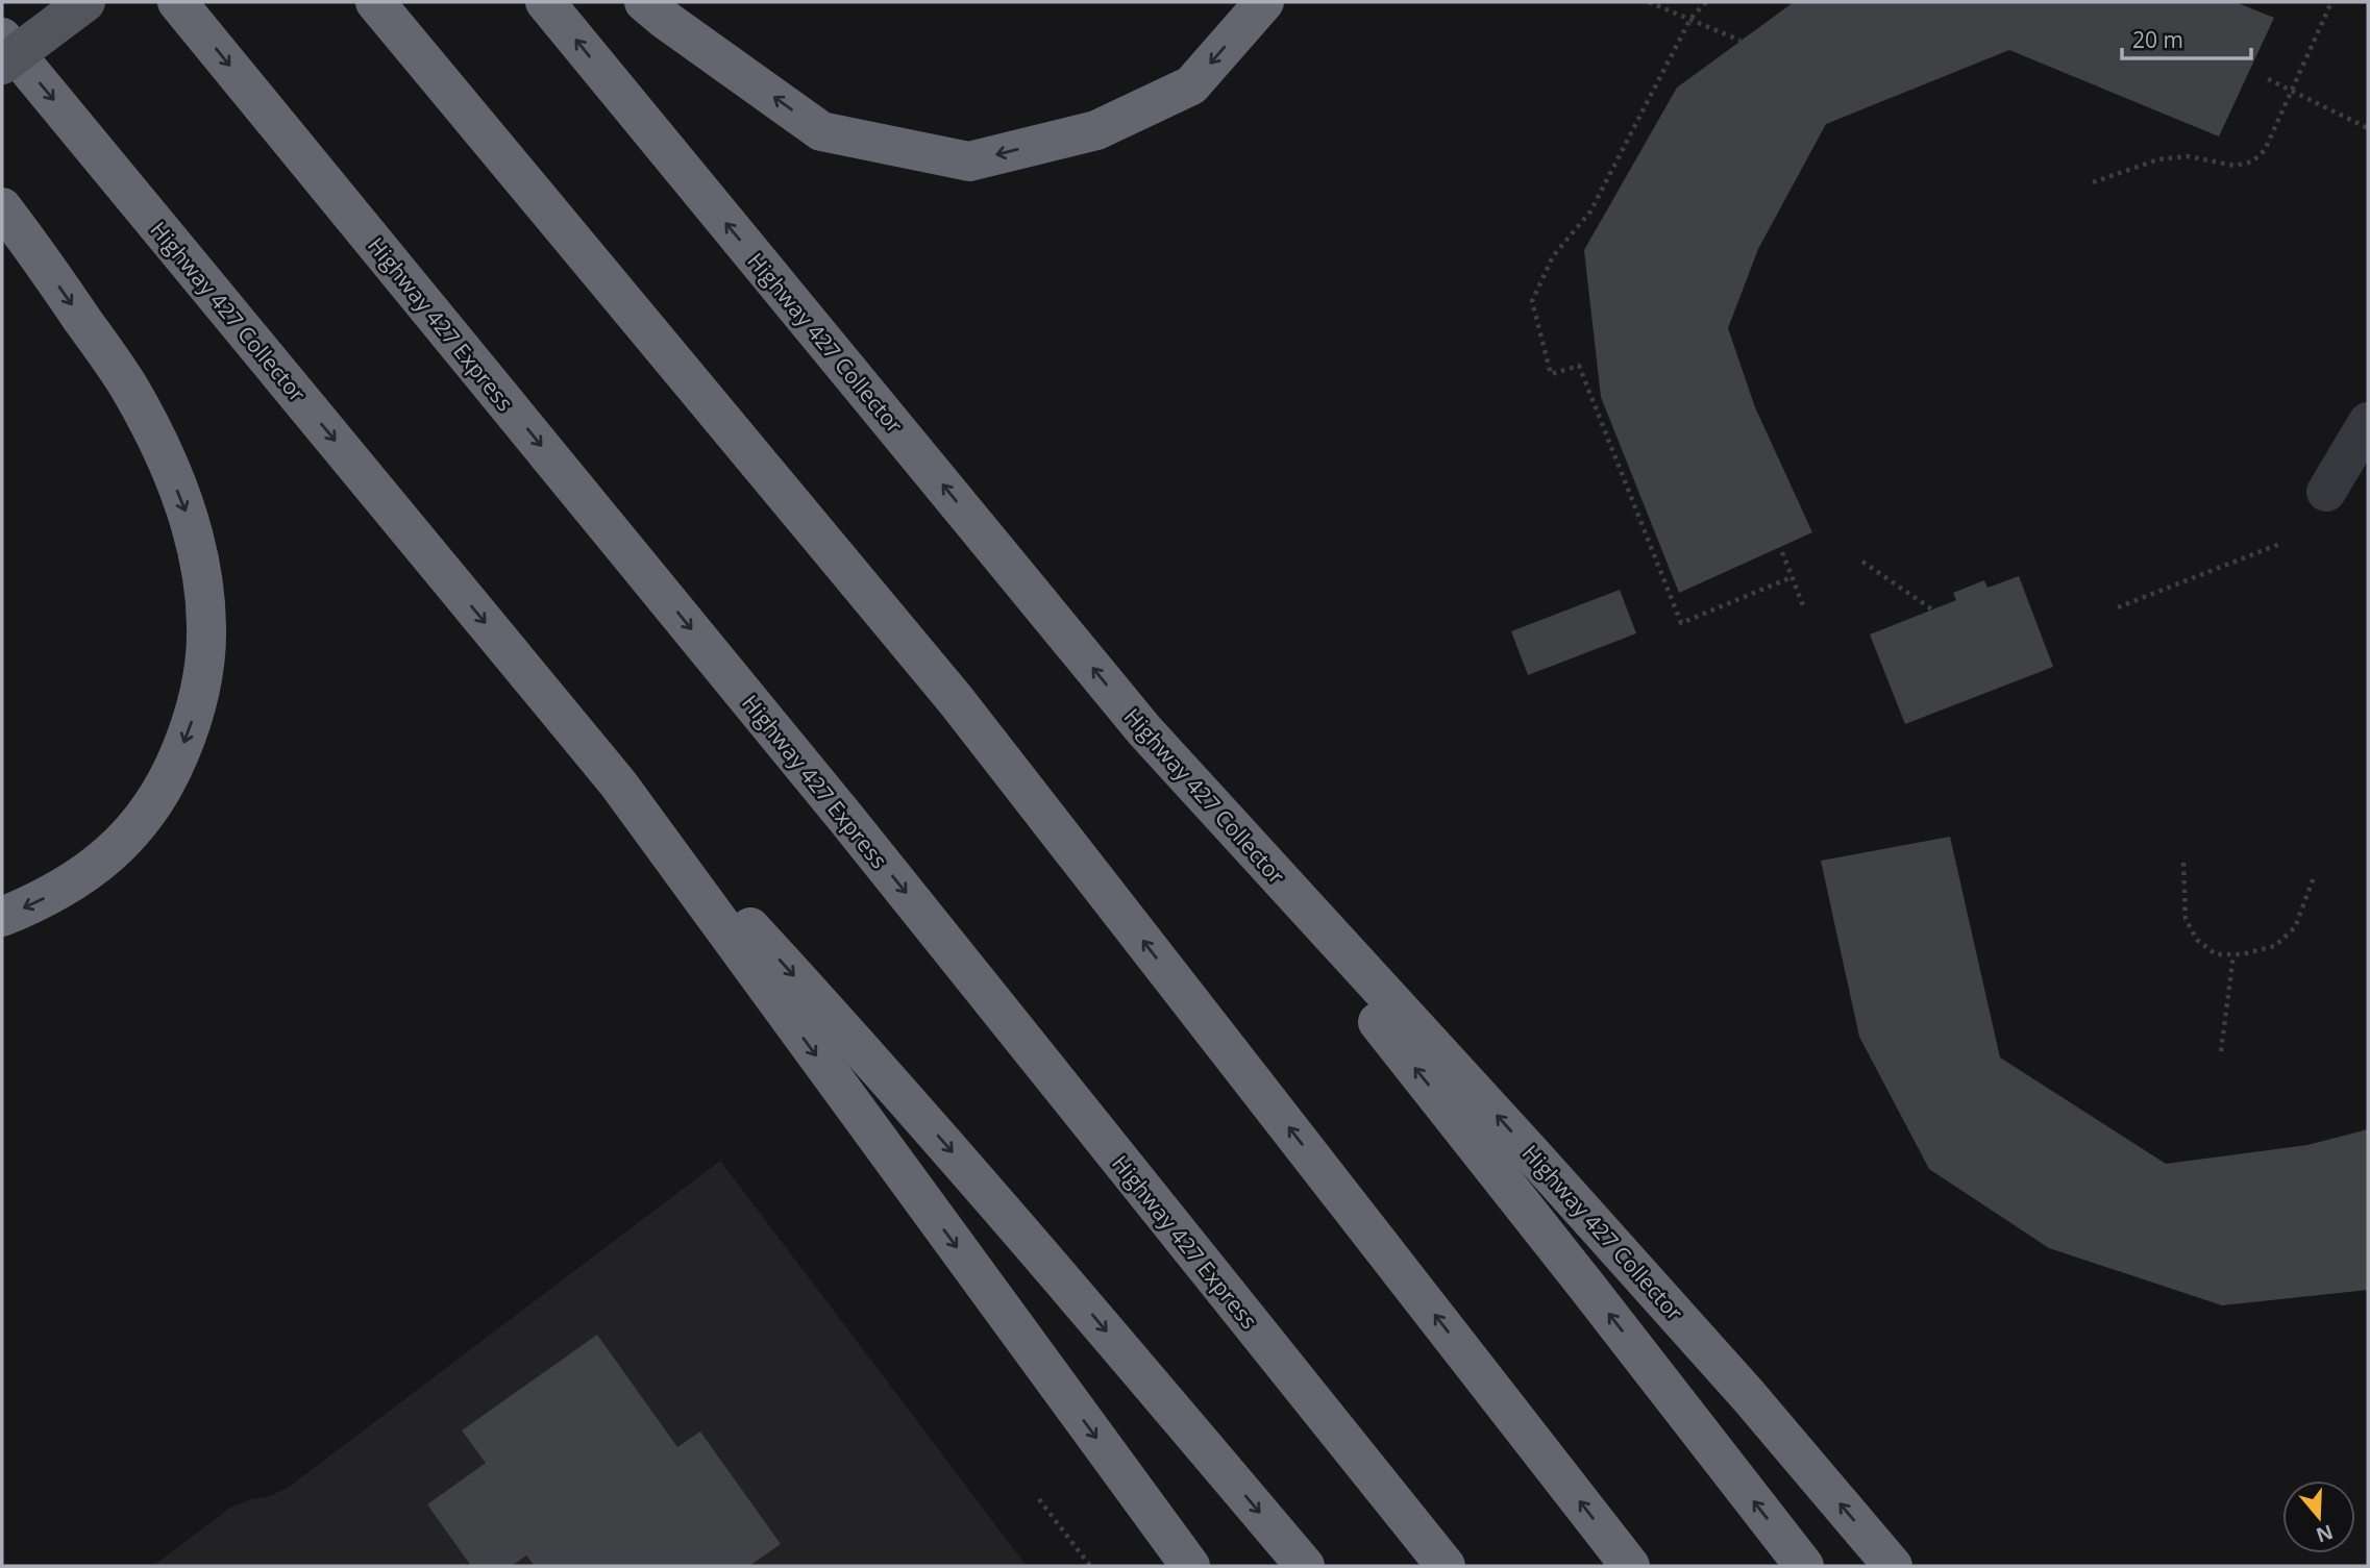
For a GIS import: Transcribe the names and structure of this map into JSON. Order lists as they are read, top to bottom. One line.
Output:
{"streets":{"highway":["Highway 427 Collector","Highway 427 Express"]},"scale_bar":"20 m","north":"bottom"}
